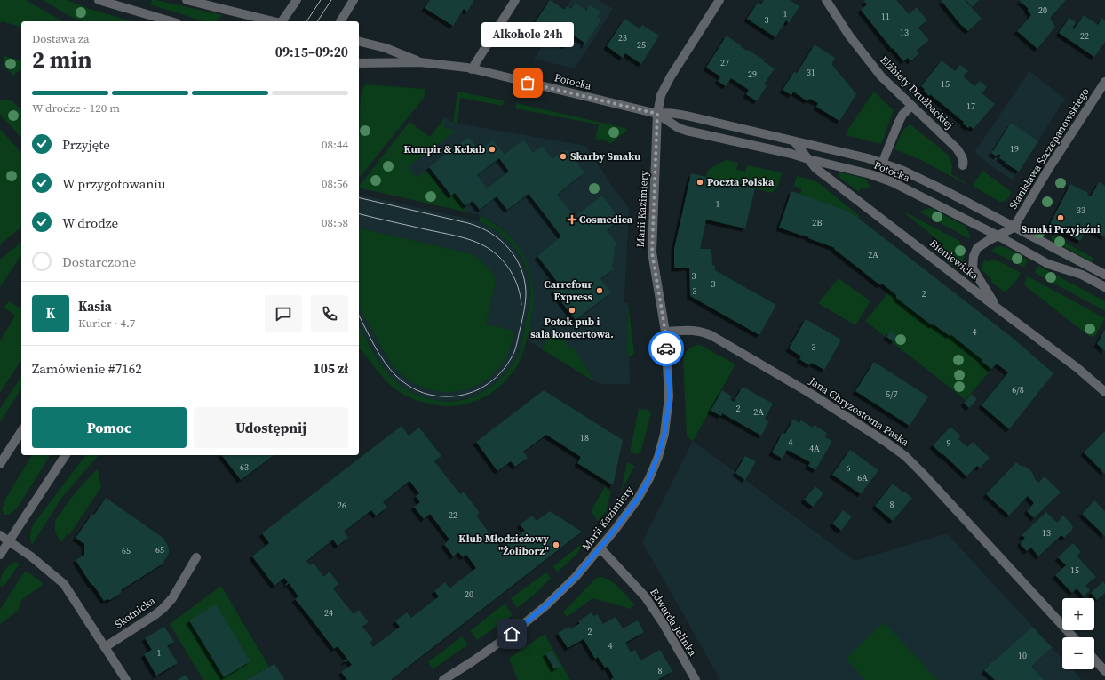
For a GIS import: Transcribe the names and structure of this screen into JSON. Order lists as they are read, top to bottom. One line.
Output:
{"streets":{"street":["Potocka","Elżbiety Drużbackiej","Stanisława Szczepanowskiego","Marii Kazimiery","Bieniewicka","Jana Chryzostoma Paska","Skotnicka","Edwarda Jelinka"]},"crossings":[["Potocka","Stanisława Szczepanowskiego"],["Potocka","Marii Kazimiery"],["Potocka","Bieniewicka"],["Marii Kazimiery","Jana Chryzostoma Paska"],["Marii Kazimiery","Edwarda Jelinka"]],"places":{"other":["Alkohole 24h","Kumpir & Kebab","Skarby Smaku","Poczta Polska","Smaki Przyjaźni","Carrefour Express","Potok pub i sala koncertowa.","Klub Młodzieżowy \"Żoliborz\""],"health":["Cosmedica"]},"house_numbers":["20","1","11","3","13","22","23","25","27","31","29","15","17","19","1","33","2B","2A","3","3","3","2","4","3","6/8","5/7","2","2A","18","4","9","4A","63","6","6A","8","26","22","13","65","65","15","20","24","2","4","1","10","8"],"page":{"heading":["2 min","Dostawa za","09:15–09:20"],"panel":["Kasia","Kurier · 4.7","Zamówienie #7162","105 zł"],"bubble":"Alkohole 24h","bar":"W drodze · 120 m","list":[["Przyjęte","08:44"],["W przygotowaniu","08:56"],["W drodze","08:58"],"Dostarczone"],"round":"K","buttons":["Pomoc","Udostępnij"],"map_buttons":["+","−"]}}
